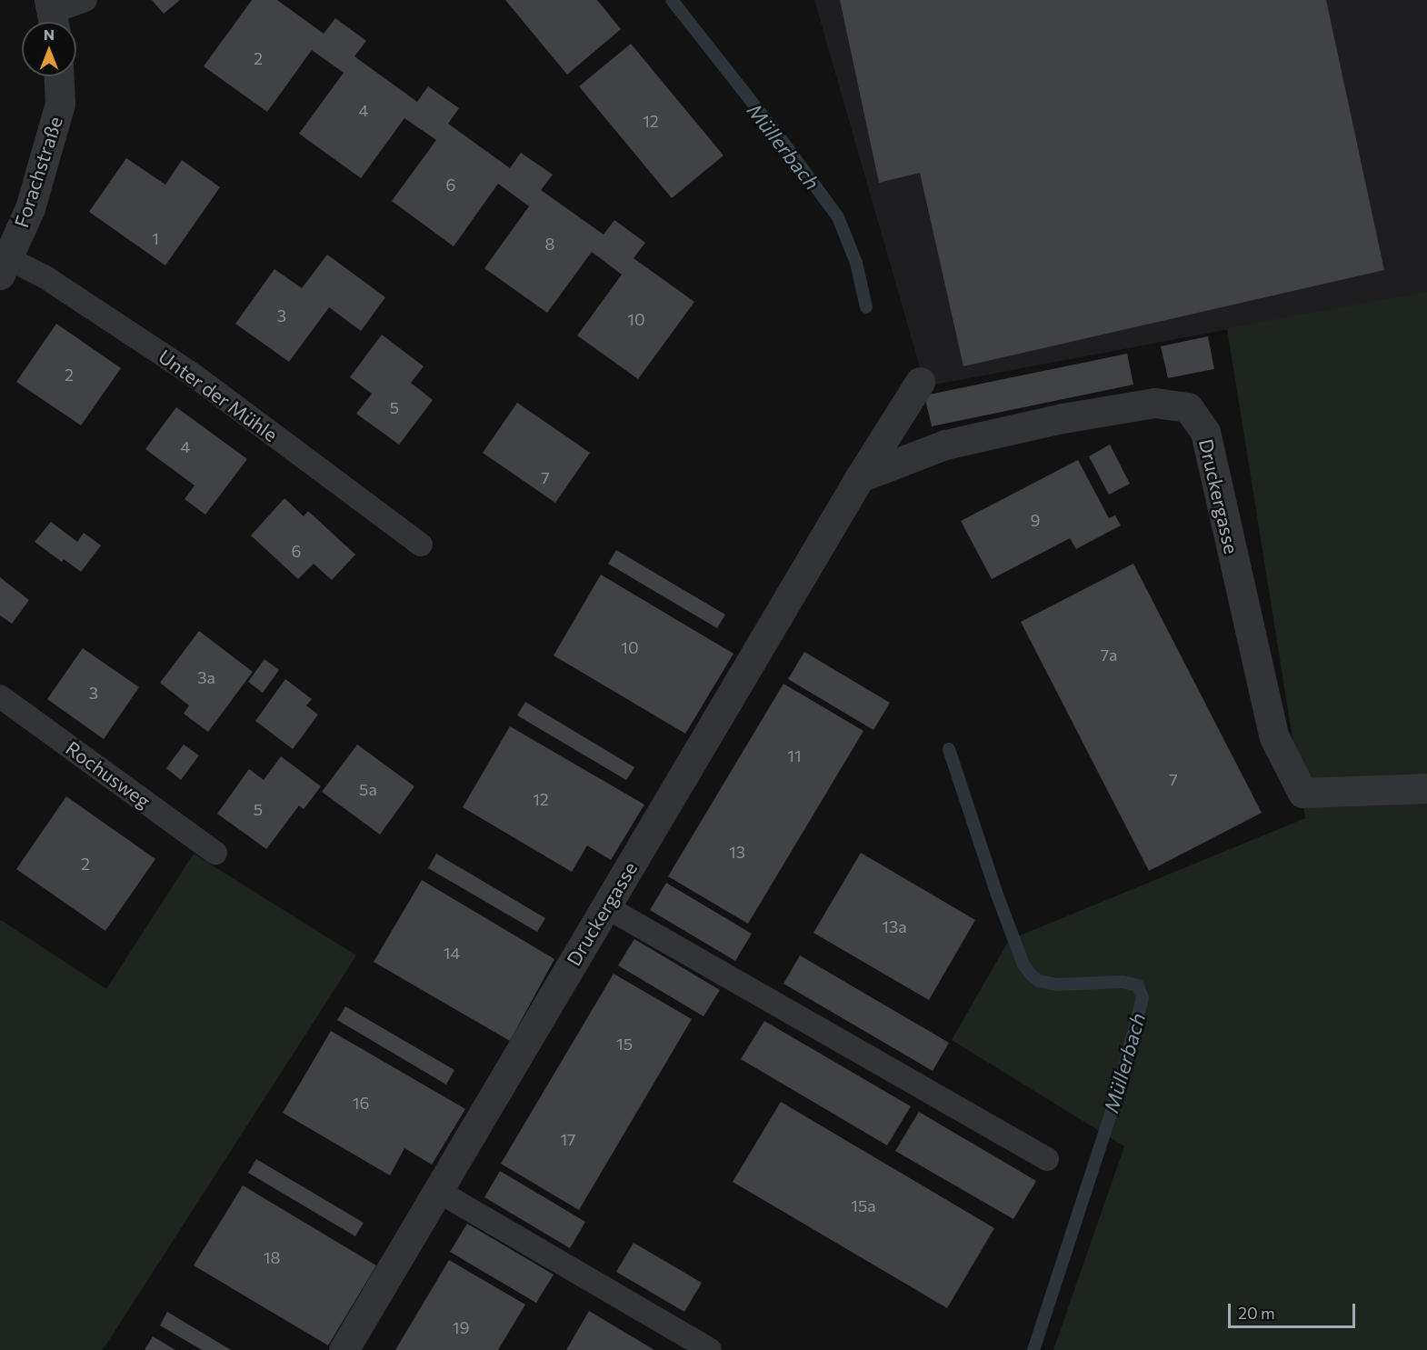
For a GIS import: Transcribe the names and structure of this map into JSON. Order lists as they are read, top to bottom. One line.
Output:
{"streets":{"street":["Forachstraße","Druckergasse"],"lane":["Unter der Mühle","Rochusweg"]},"crossings":[["Forachstraße","Unter der Mühle"]],"water":["Müllerbach"],"house_numbers":["2","4","12","6","1","8","3","10","2","5","4","7","9","6","10","7a","3a","3","11","7","5a","12","5","13","2","13a","14","15","16","17","15a","18","19"],"scale_bar":"20 m","north":"top"}
